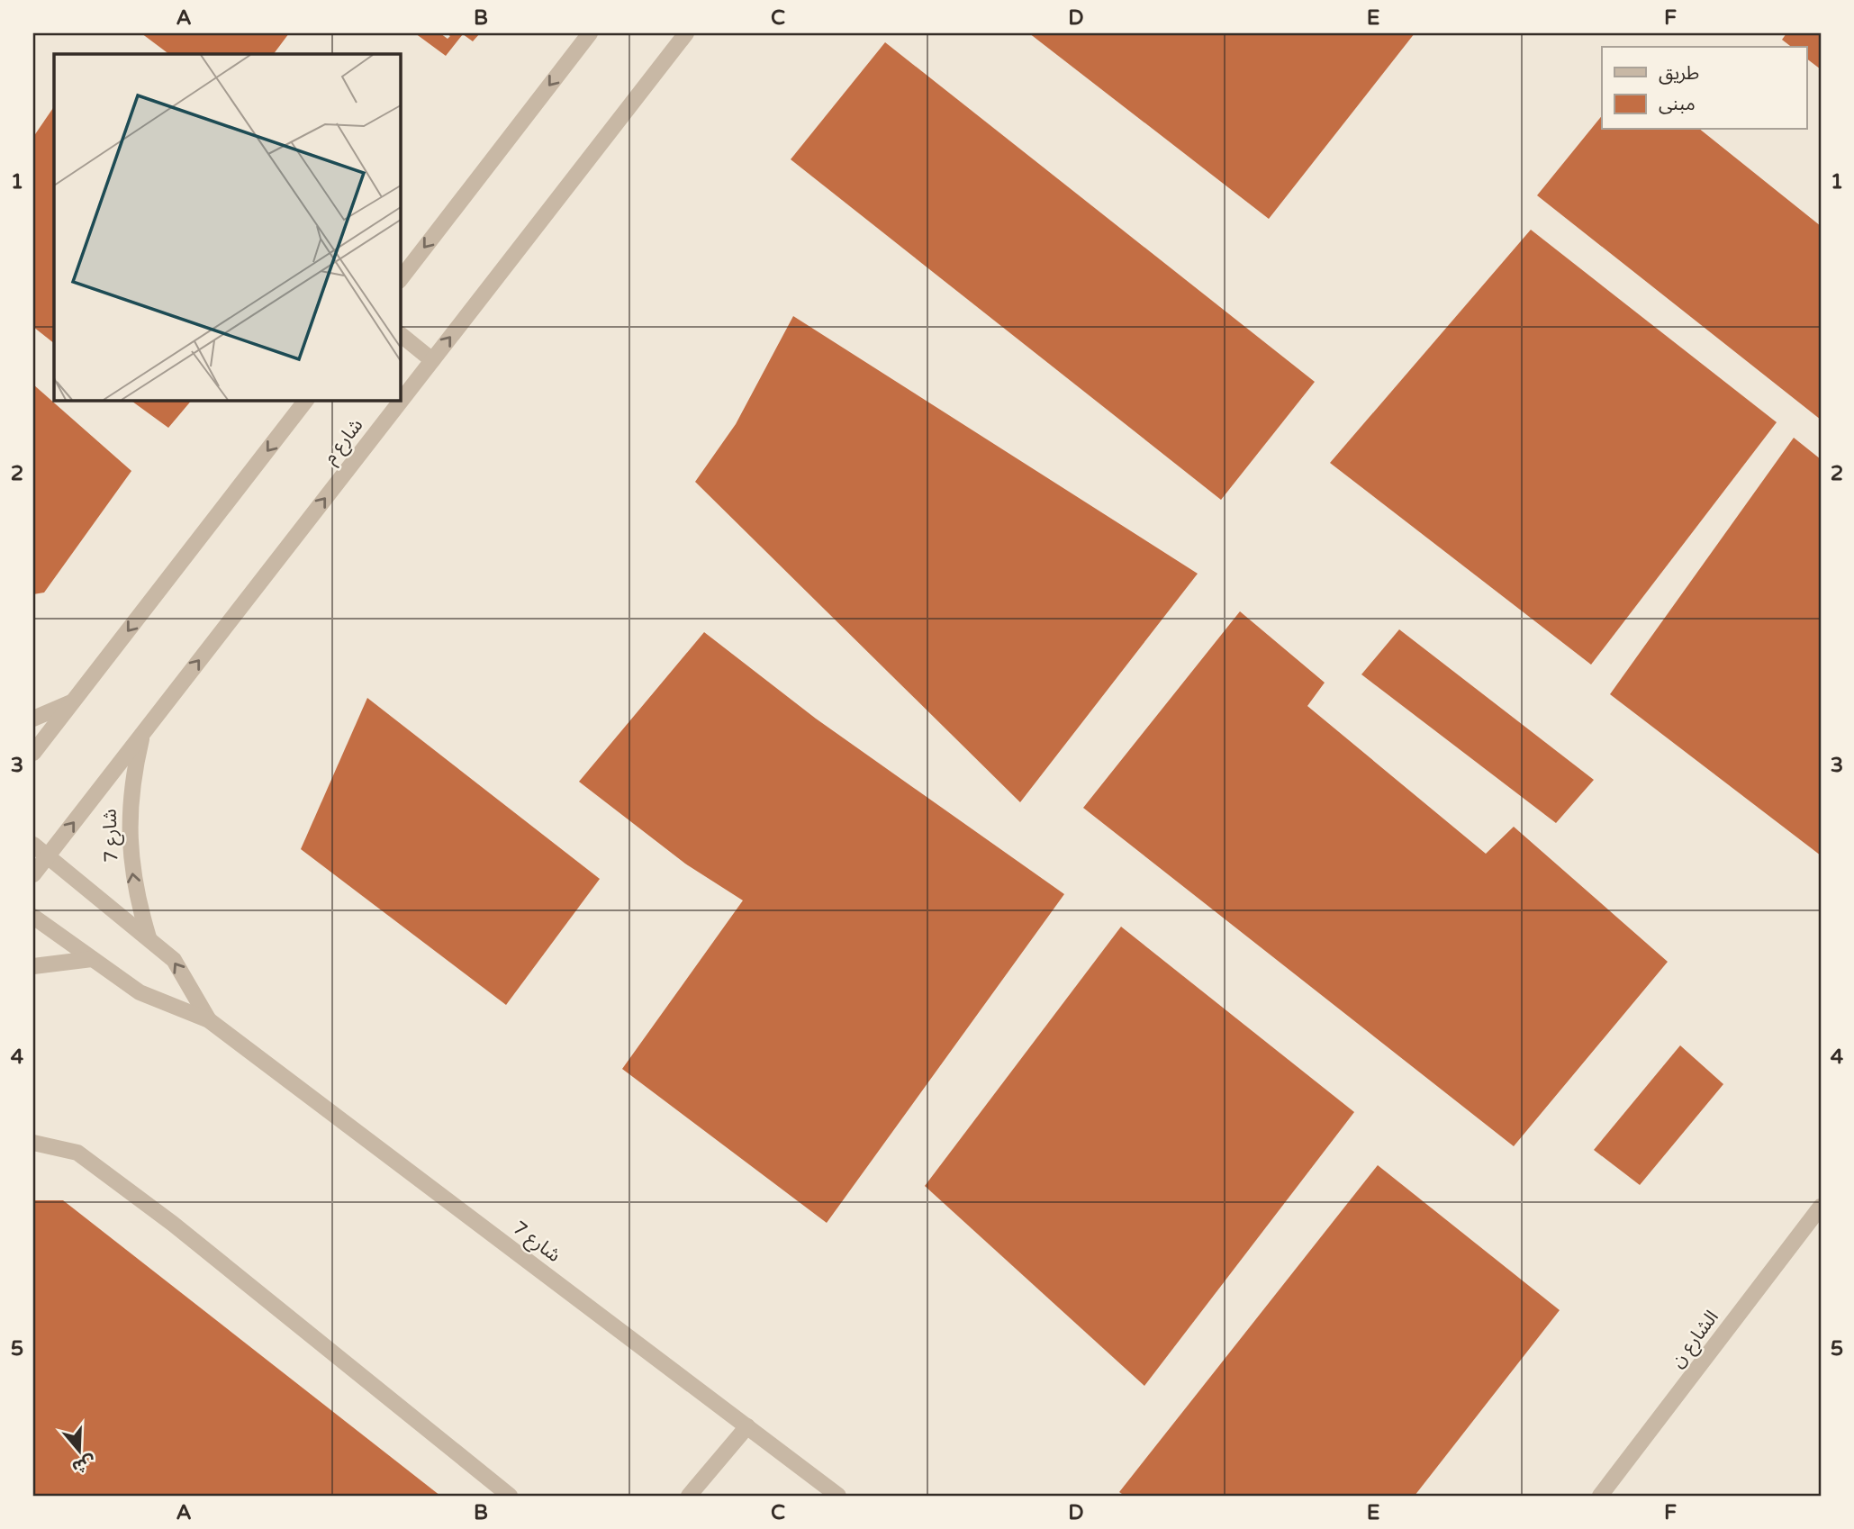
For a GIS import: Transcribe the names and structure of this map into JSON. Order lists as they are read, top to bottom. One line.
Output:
{"streets":{"street":["شارع م","شارع 7","الشارع ن"]},"crossings":[["شارع م","شارع 7"]],"legend":["طريق","مبنى"],"north":"bottom","grid":{"columns":["A","B","C","D","E","F"],"rows":["1","2","3","4","5"]}}
